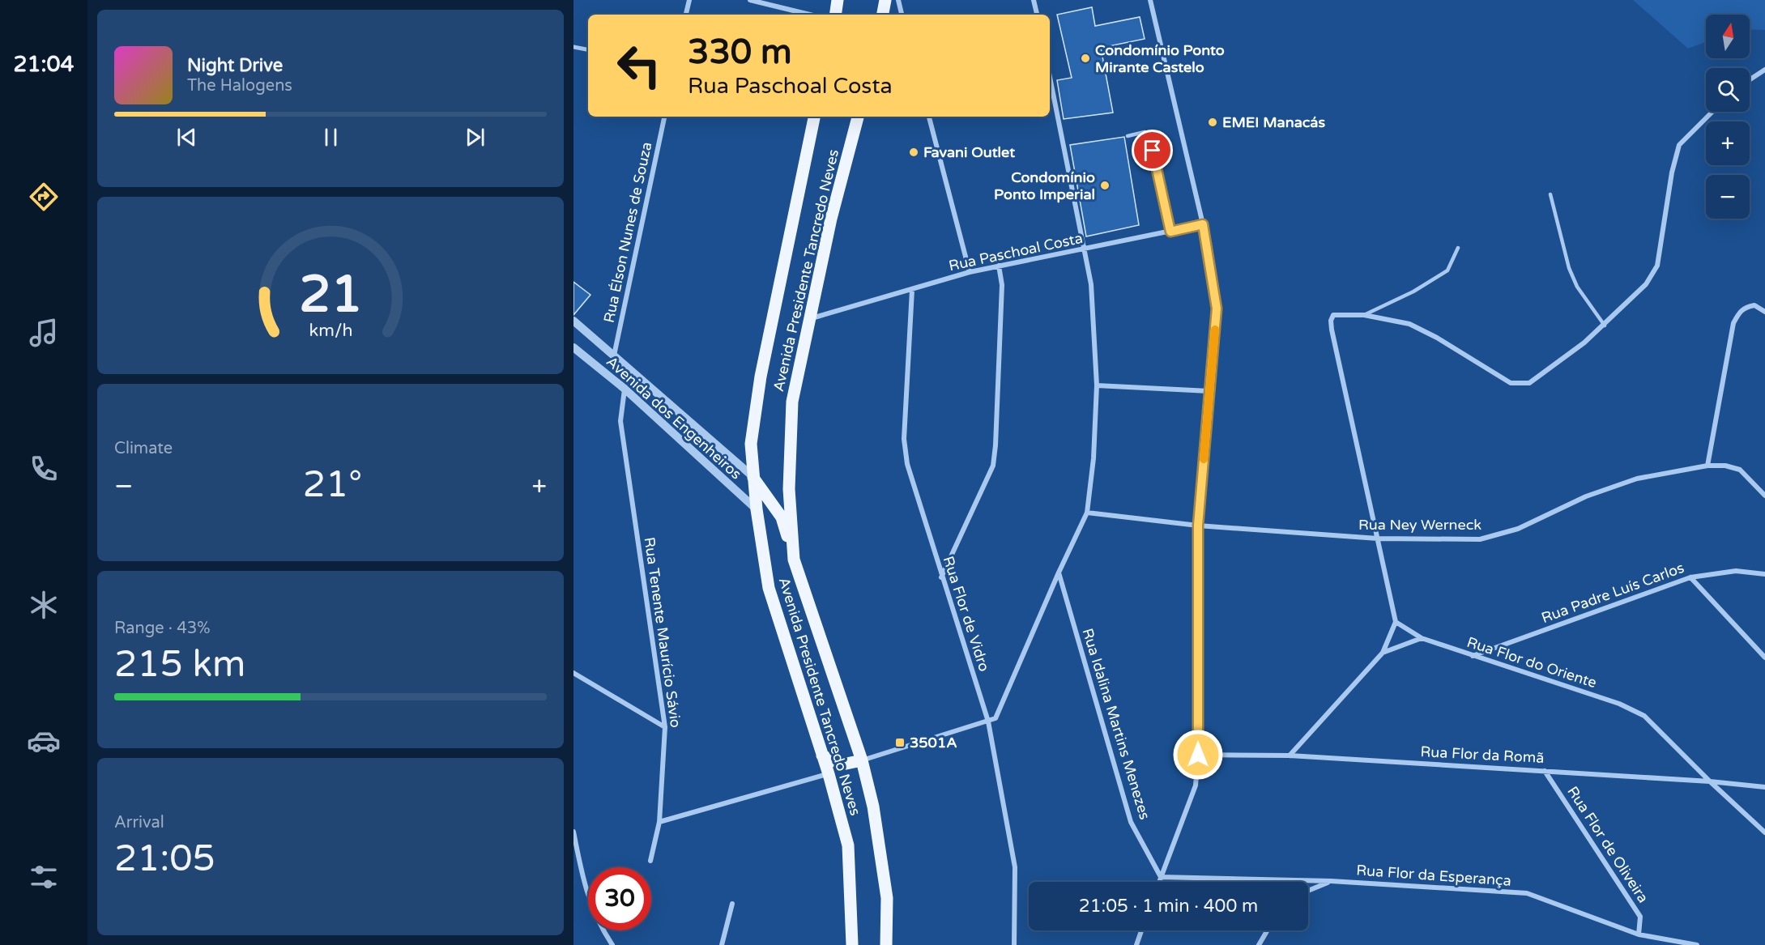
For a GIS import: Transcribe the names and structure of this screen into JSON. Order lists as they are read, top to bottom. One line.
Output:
{"streets":{"main road":["Avenida Presidente Tancredo Neves"],"street":["Rua Élson Nunes de Souza","Rua Paschoal Costa","Avenida dos Engenheiros","Rua Ney Werneck","Rua Padre Luís Carlos","Rua Flor de Vidro","Rua Tenente Maurício Sávio","Rua Flor do Oriente","Rua Idalina Martins Menezes","Rua Flor da Romã","Rua Flor de Oliveira","Rua Flor da Esperança"]},"crossings":[["Rua Élson Nunes de Souza","Avenida dos Engenheiros"],["Rua Paschoal Costa","Avenida Presidente Tancredo Neves"],["Rua Paschoal Costa","Rua Flor de Vidro"],["Avenida Presidente Tancredo Neves","Avenida dos Engenheiros"],["Avenida dos Engenheiros","Rua Tenente Maurício Sávio"],["Rua Padre Luís Carlos","Rua Flor do Oriente"],["Rua Flor do Oriente","Rua Flor da Romã"],["Rua Idalina Martins Menezes","Rua Flor da Esperança"],["Rua Flor da Romã","Rua Flor de Oliveira"],["Rua Flor de Oliveira","Rua Flor da Esperança"]],"places":{"other":["Condomínio Ponto Mirante Castelo","EMEI Manacás","Favani Outlet","Condomínio Ponto Imperial"],"transit":["3501A"]},"north":"top","page":{"tabs":"21:04","map_buttons":["+","−"],"turn":["330 m","Rua Paschoal Costa"],"song":["Night Drive","The Halogens"],"tile":["Climate",["Range · 43%","215 km"],["Arrival","21:05"]],"heat":["−","21°","+"],"limit":"30","trip":"21:05 · 1 min · 400 m","gauge":["21","km/h"]}}
